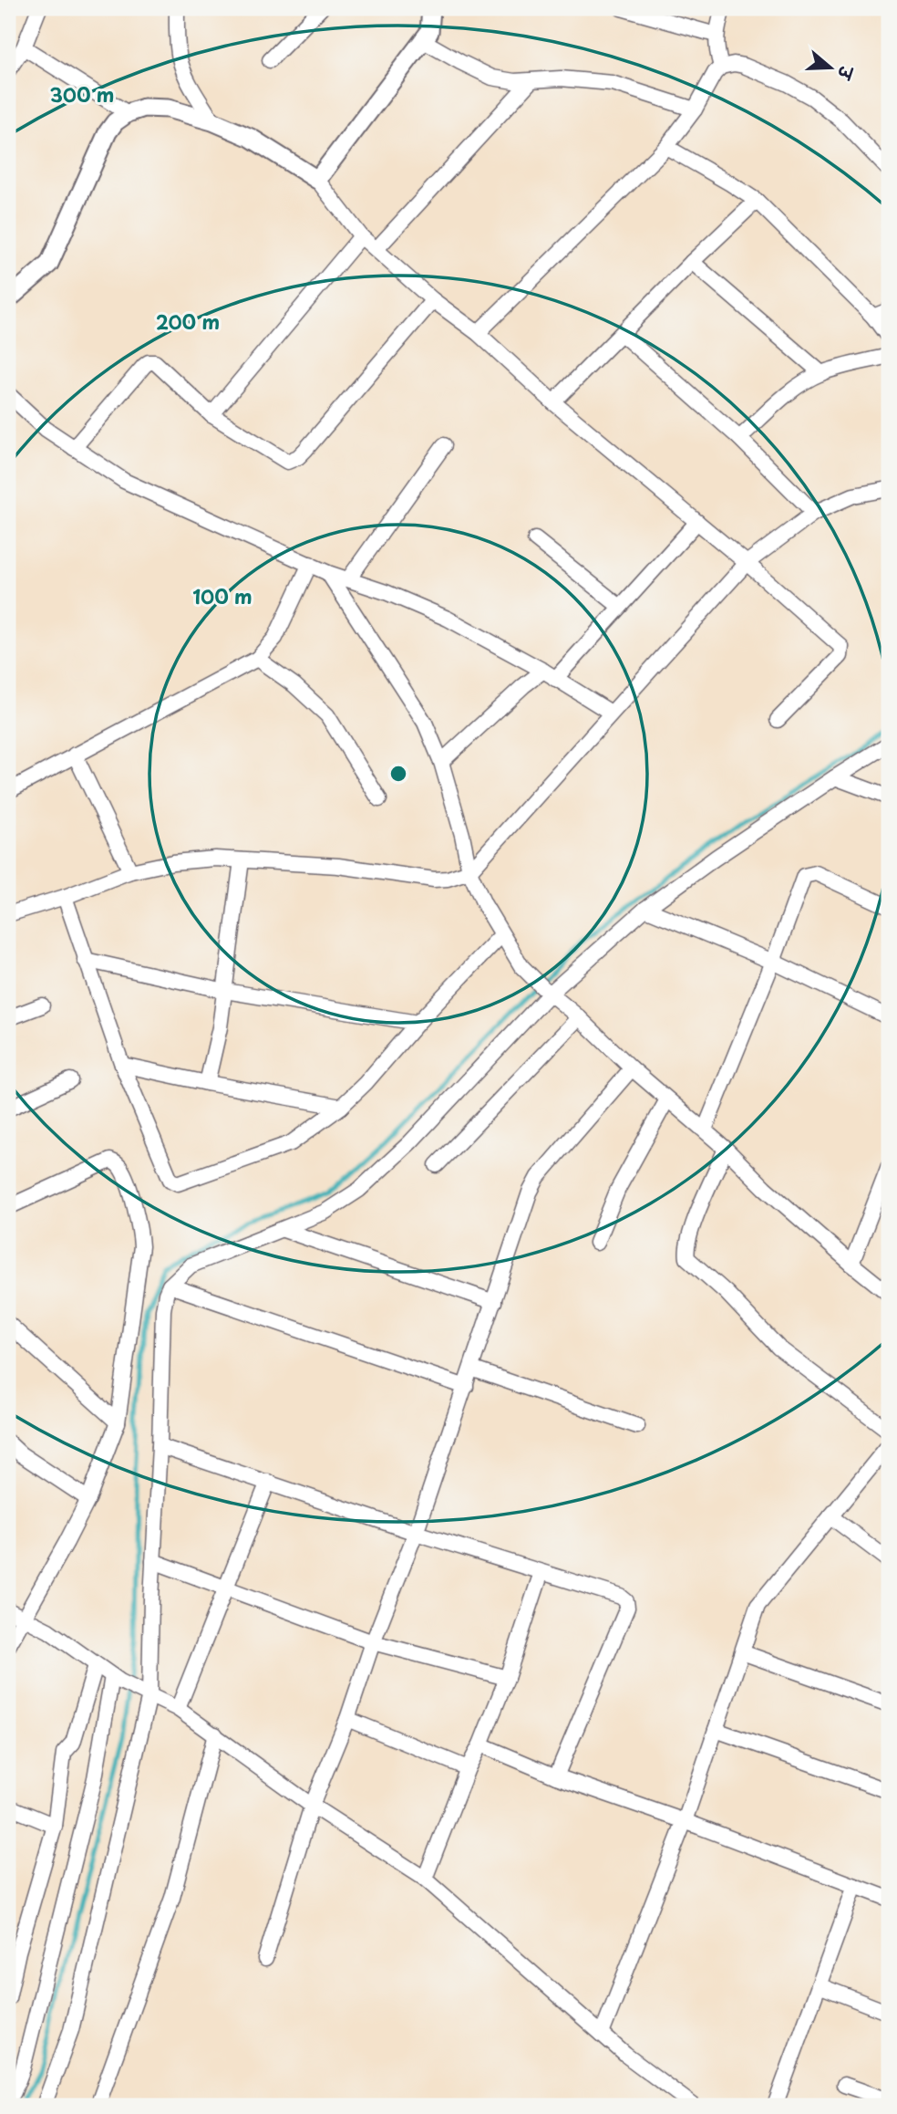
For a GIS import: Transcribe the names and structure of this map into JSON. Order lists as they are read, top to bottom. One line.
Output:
{"north":"right","rings":["300 m","200 m","100 m"]}
